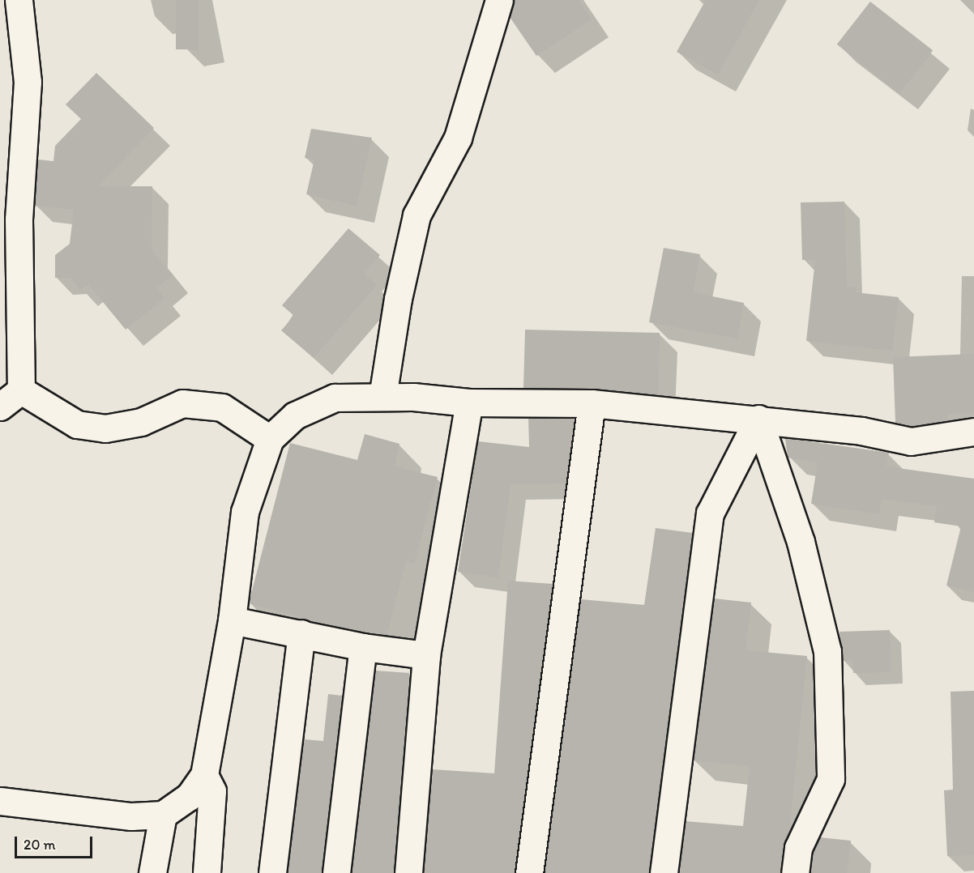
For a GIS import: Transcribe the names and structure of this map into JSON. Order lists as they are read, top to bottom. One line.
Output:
{"scale_bar":"20 m"}
